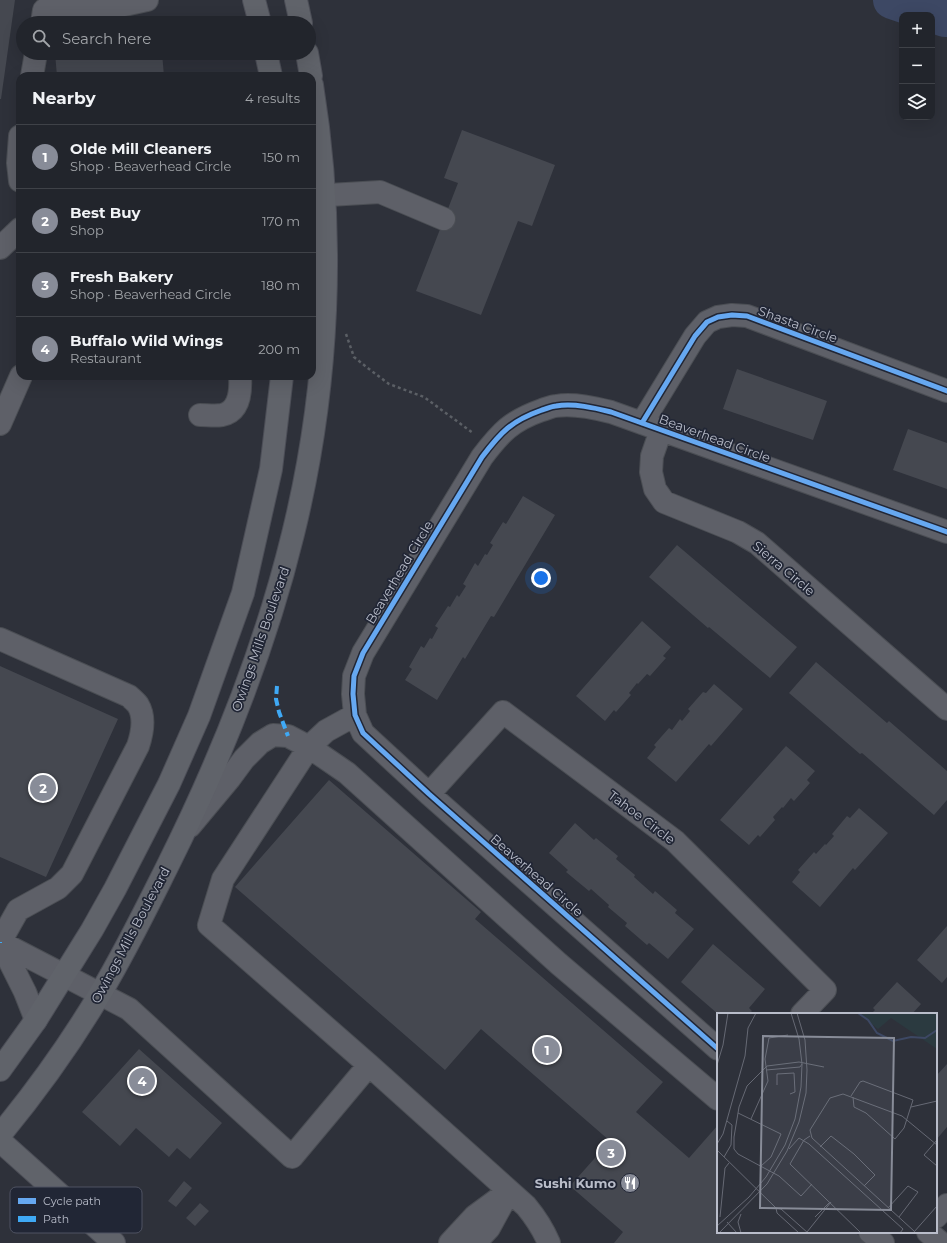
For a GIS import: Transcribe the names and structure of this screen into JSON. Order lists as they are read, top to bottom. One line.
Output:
{"streets":{"main road":["Owings Mills Boulevard"],"street":["Shasta Circle","Beaverhead Circle","Sierra Circle","Tahoe Circle"]},"crossings":[["Shasta Circle","Beaverhead Circle"],["Shasta Circle","Sierra Circle"],["Beaverhead Circle","Sierra Circle"],["Beaverhead Circle","Tahoe Circle"]],"places":{"restaurant":["Sushi Kumo"]},"legend":["Cycle path","Path"],"page":{"map_buttons":["+","−"],"search":"Search here","heading":["Nearby","4 results"],"list":[{"mark":"1","name":"Olde Mill Cleaners","note":"Shop · Beaverhead Circle","value":"150 m"},{"mark":"2","name":"Best Buy","note":"Shop","value":"170 m"},{"mark":"3","name":"Fresh Bakery","note":"Shop · Beaverhead Circle","value":"180 m"},{"mark":"4","name":"Buffalo Wild Wings","note":"Restaurant","value":"200 m"}],"pins":["2","1","4","3"]}}
